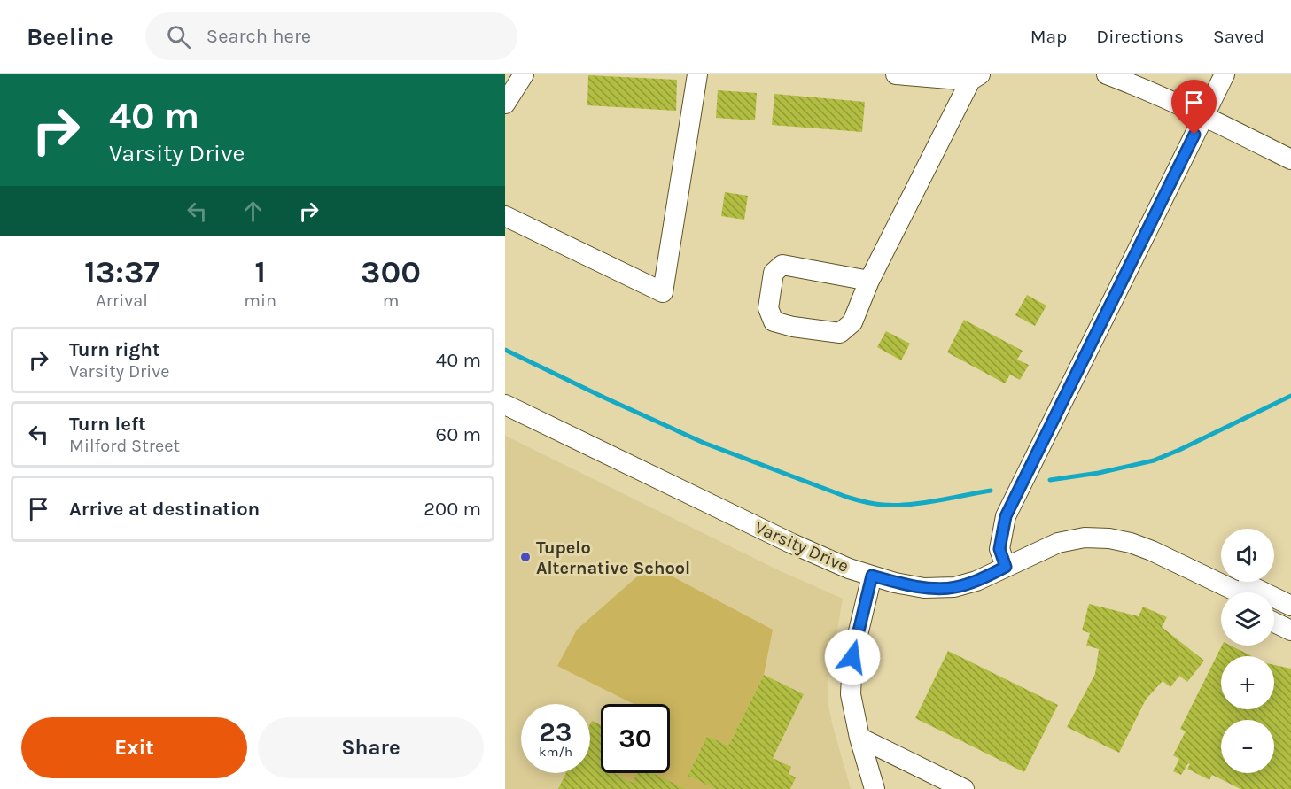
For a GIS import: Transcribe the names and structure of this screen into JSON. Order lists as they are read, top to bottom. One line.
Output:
{"streets":{"street":["Varsity Drive"]},"places":["Tupelo Alternative School"],"page":{"header":"Beeline","search":"Search here","nav":["Map","Directions","Saved"],"turn":["40 m","Varsity Drive"],"eta":["13:37","Arrival","1","min","300","m"],"list":[{"name":"Turn right","note":"Varsity Drive","value":"40 m"},{"name":"Turn left","note":"Milford Street","value":"60 m"},{"name":"Arrive at destination","value":"200 m"}],"map_buttons":["+","−"],"speed":"23 km/h","limit":"30","buttons":["Exit","Share"]}}
